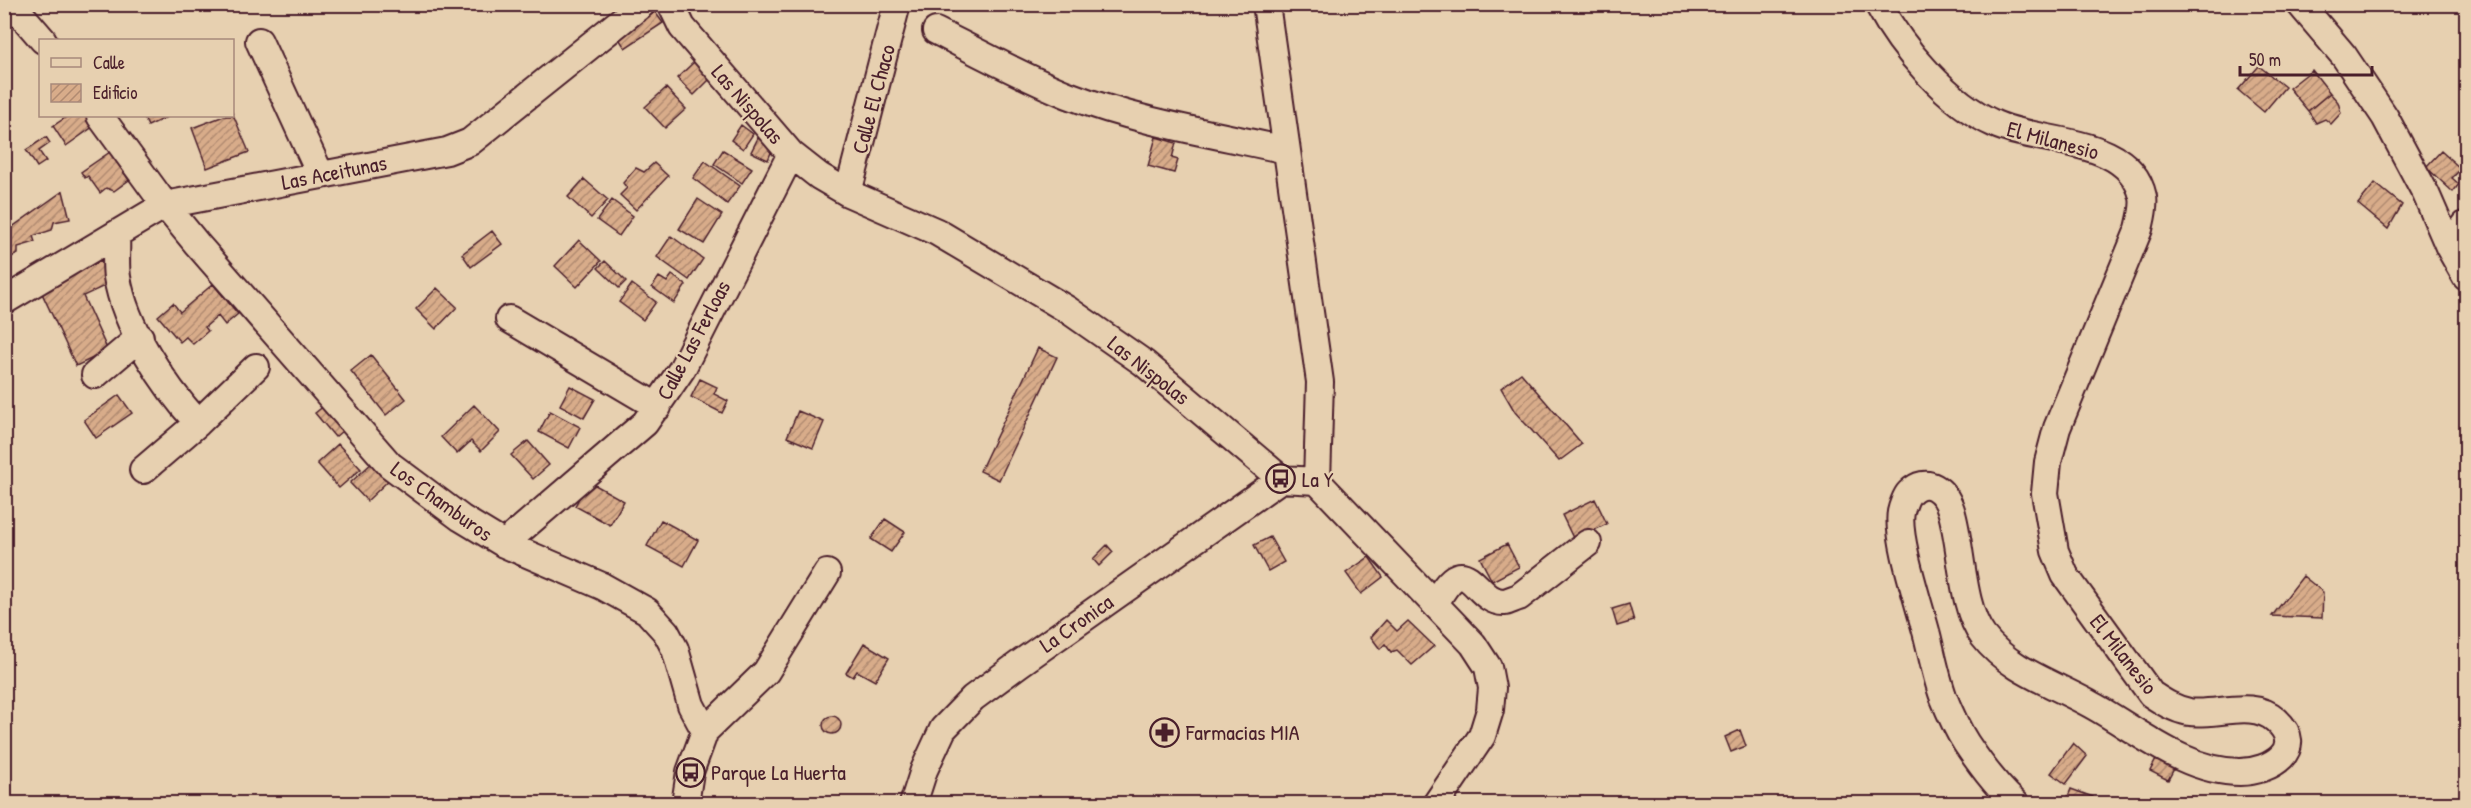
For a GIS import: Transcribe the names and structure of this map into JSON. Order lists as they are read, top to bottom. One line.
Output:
{"streets":{"street":["Calle El Chaco","Las Nispolas","El Milanesio","Las Aceitunas","Calle Las Ferloas","Los Chamburos","La Cronica"]},"crossings":[["Calle El Chaco","Las Nispolas"],["Las Nispolas","Calle Las Ferloas"],["Las Nispolas","La Cronica"],["Las Aceitunas","Los Chamburos"],["Calle Las Ferloas","Los Chamburos"]],"places":{"bus stop":["La Y","Parque La Huerta"],"pharmacy":["Farmacias MIA"]},"legend":["Calle","Edificio"],"scale_bar":"50 m"}
